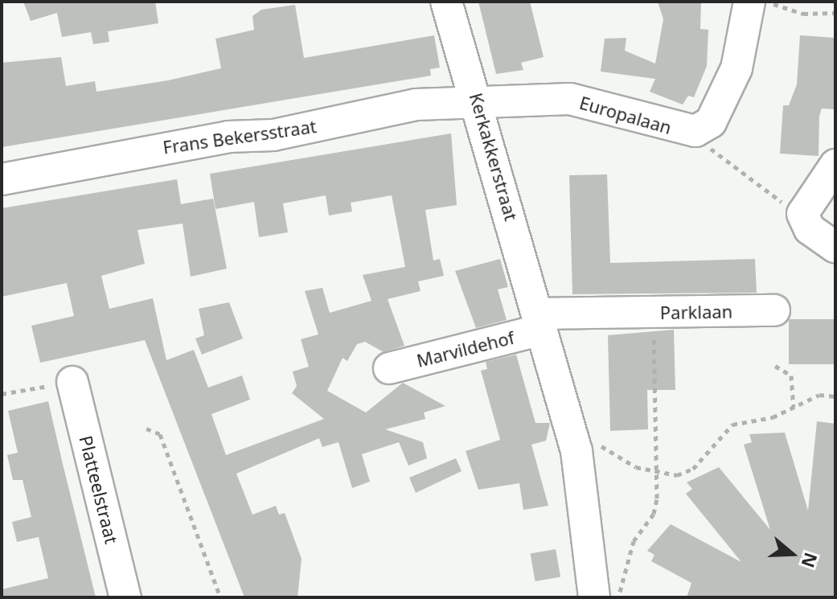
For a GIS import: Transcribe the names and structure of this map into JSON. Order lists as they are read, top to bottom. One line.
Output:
{"streets":{"street":["Europalaan","Frans Bekersstraat","Kerkakkerstraat","Parklaan","Marvildehof","Platteelstraat"]},"crossings":[["Europalaan","Frans Bekersstraat"],["Europalaan","Kerkakkerstraat"],["Frans Bekersstraat","Kerkakkerstraat"],["Kerkakkerstraat","Parklaan"],["Kerkakkerstraat","Marvildehof"],["Parklaan","Marvildehof"]],"north":"right"}
